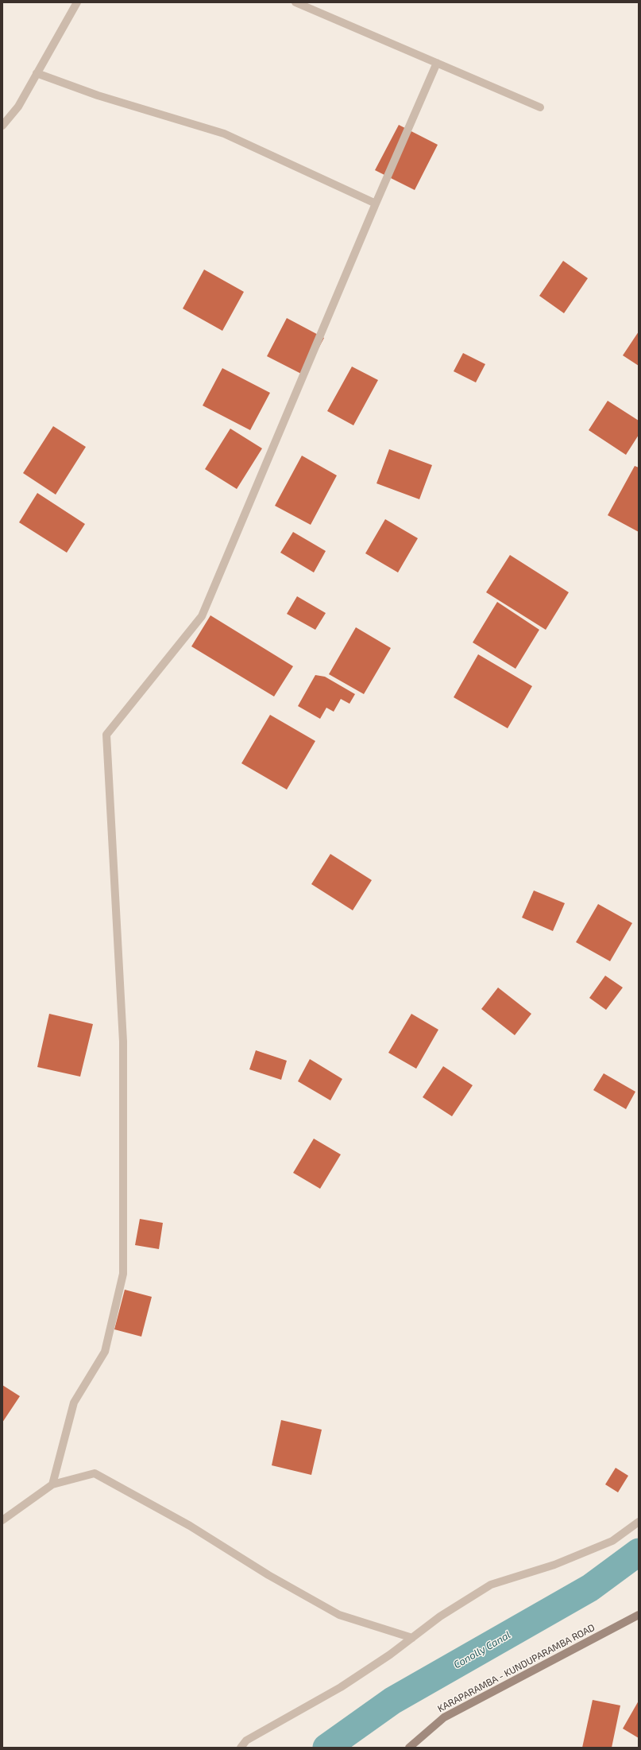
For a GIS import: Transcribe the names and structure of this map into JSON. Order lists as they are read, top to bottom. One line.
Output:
{"streets":{"main road":["KARAPARAMBA - KUNDUPARAMBA ROAD"]},"water":["Conolly Canal"]}
